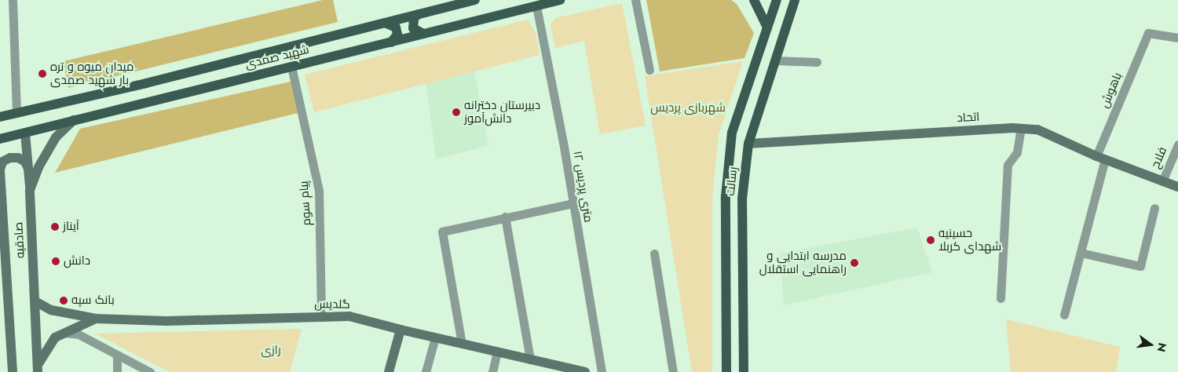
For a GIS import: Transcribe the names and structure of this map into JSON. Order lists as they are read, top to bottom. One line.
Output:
{"streets":{"main road":["شهید صمدی","اتحاد","رسالت","صادقیه","گلدیس"],"street":["باهوش","فلاح","۱۲ متری پردیس","پیام سوم"]},"crossings":[["شهید صمدی","۱۲ متری پردیس"],["شهید صمدی","پیام سوم"],["شهید صمدی","صادقیه"],["باهوش","اتحاد"],["اتحاد","فلاح"],["اتحاد","رسالت"],["پیام سوم","گلدیس"],["صادقیه","گلدیس"]],"parks":["شهربازی پردیس","رازی"],"places":["میدان میوه و تره بار شهید صمدی","دبیرستان دخترانه دانش‌آموز","آیناز","حسینیه شهدای کربلا","دانش","مدرسه ابتدایی و راهنمایی استقلال","بانک سپه"],"north":"right"}
